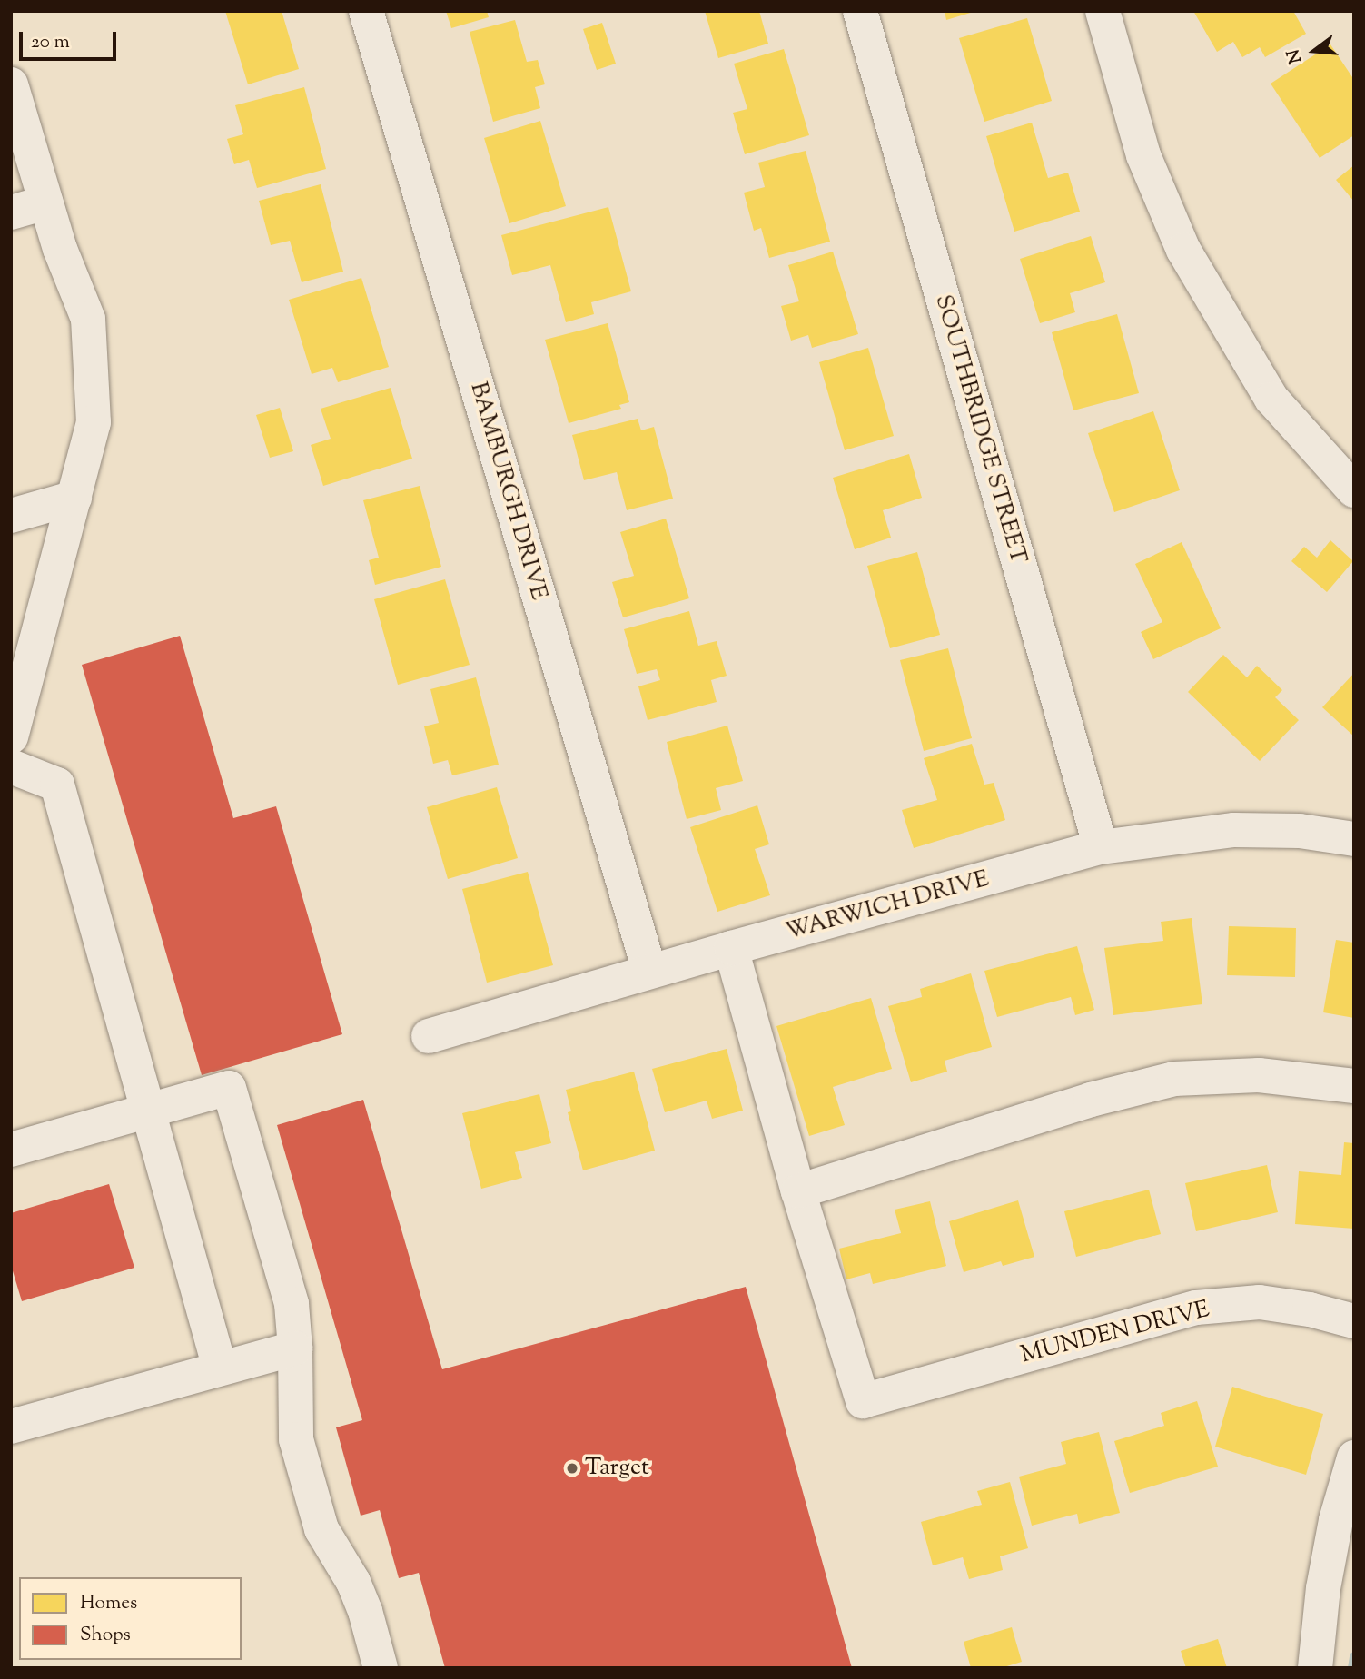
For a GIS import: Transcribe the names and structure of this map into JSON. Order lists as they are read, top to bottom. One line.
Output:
{"streets":{"street":["SOUTHBRIDGE STREET","BAMBURGH DRIVE","WARWICH DRIVE","MUNDEN DRIVE"]},"crossings":[["SOUTHBRIDGE STREET","WARWICH DRIVE"],["BAMBURGH DRIVE","WARWICH DRIVE"]],"places":["Target"],"legend":["Homes","Shops"],"scale_bar":"20 m","north":"left"}
